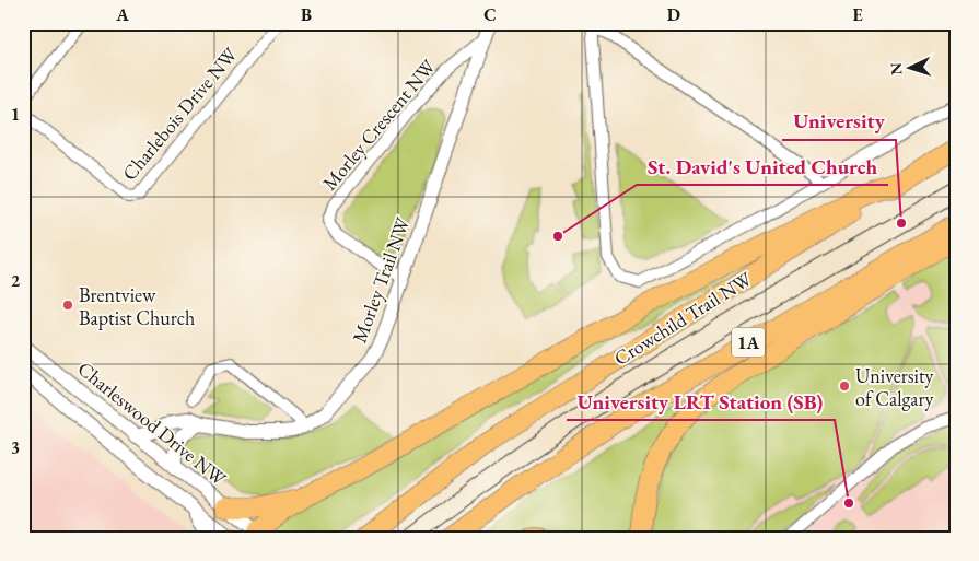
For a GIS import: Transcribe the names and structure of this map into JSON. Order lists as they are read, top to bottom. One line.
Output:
{"streets":{"highway":["Crowchild Trail NW","1A"],"street":["Charlebois Drive NW","Morley Crescent NW","Morley Trail NW","Charleswood Drive NW"]},"crossings":[["Morley Crescent NW","Morley Trail NW"],["Morley Trail NW","Charleswood Drive NW"]],"places":["University","St. David's United Church","Brentview Baptist Church","University of Calgary","University LRT Station (SB)"],"north":"left","grid":{"columns":["A","B","C","D","E"],"rows":["1","2","3"]}}
